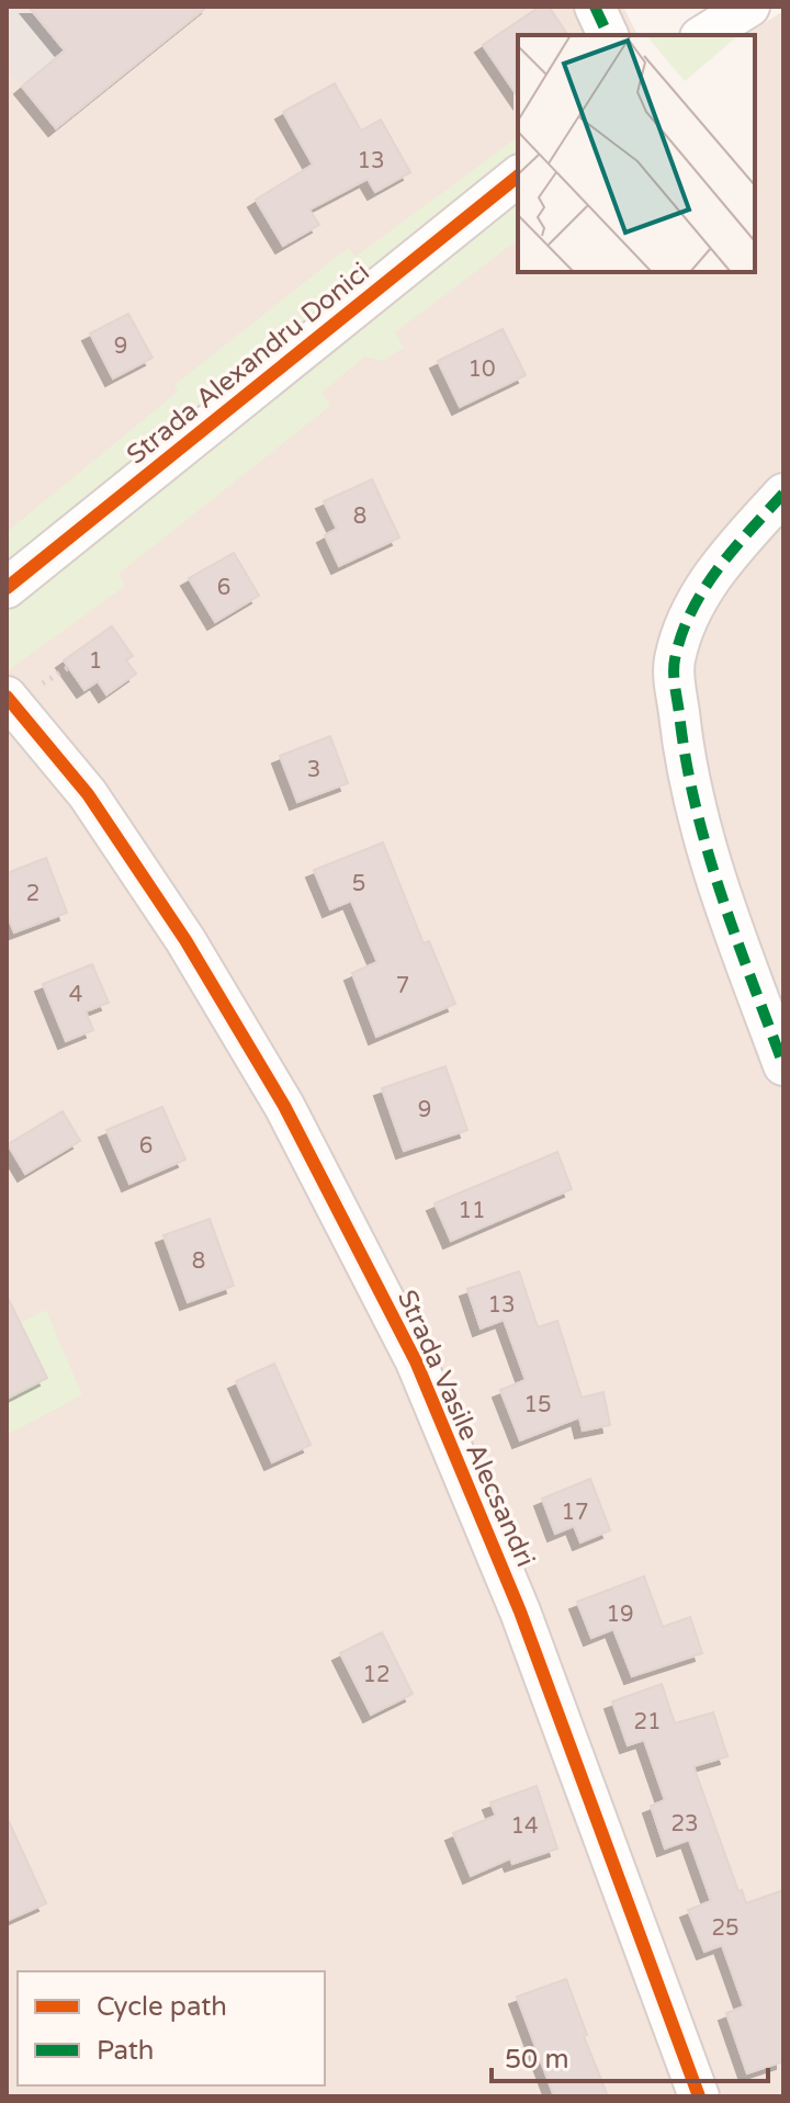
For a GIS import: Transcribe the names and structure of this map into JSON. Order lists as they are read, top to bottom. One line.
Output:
{"streets":{"street":["Strada Alexandru Donici","Strada Vasile Alecsandri"]},"house_numbers":["13","9","10","8","6","1","3","5","2","7","4","9","6","11","8","13","15","17","19","12","21","23","14","25"],"legend":["Cycle path","Path"],"scale_bar":"50 m"}
